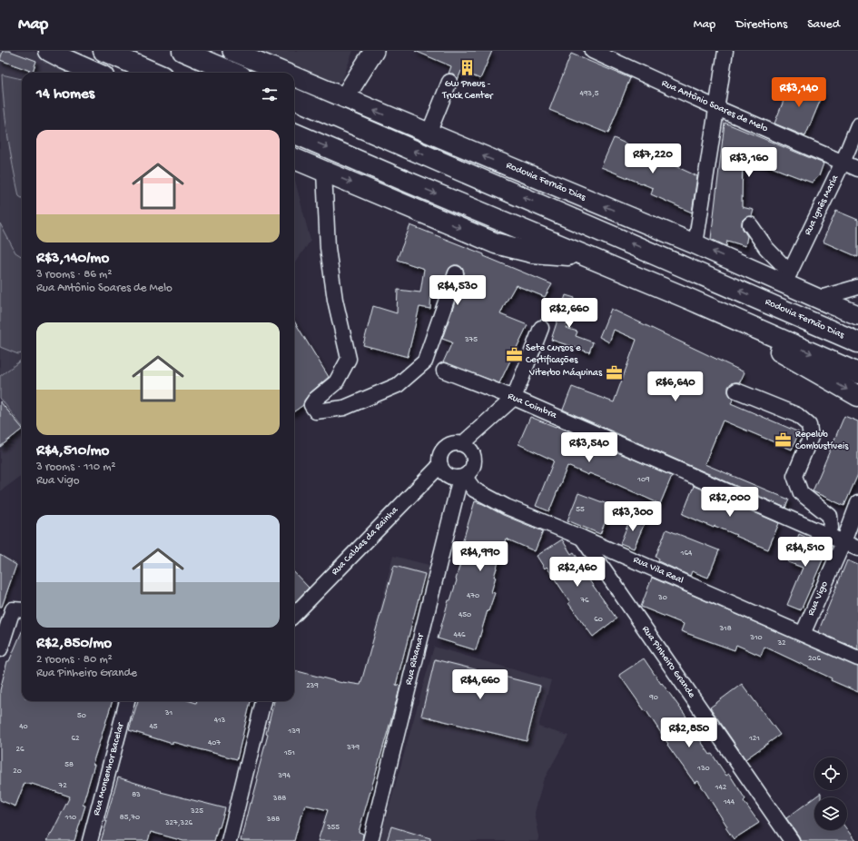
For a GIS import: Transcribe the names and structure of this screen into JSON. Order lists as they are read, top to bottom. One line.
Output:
{"streets":{"highway":["Rodovia Fernão Dias"],"street":["Rua Antônio Soares de Melo","Rua Ignês Maria","Rua Coimbra","Rua Caldas da Rainha","Rua Vila Real","Rua Vigo","Rua Ribamar","Rua Pinheiro Grande","Rua Monsenhor Bacelar"]},"crossings":[["Rua Antônio Soares de Melo","Rua Ignês Maria"],["Rodovia Fernão Dias","Rua Ignês Maria"],["Rua Coimbra","Rua Vigo"],["Rua Caldas da Rainha","Rua Vila Real"],["Rua Caldas da Rainha","Rua Ribamar"],["Rua Vila Real","Rua Vigo"],["Rua Vila Real","Rua Ribamar"],["Rua Vila Real","Rua Pinheiro Grande"]],"one_way":["Rodovia Fernão Dias"],"places":{"building":["Gw Pneus - Truck Center"],"office":["Sete Cursos e Certificações","Viterbo Máquinas","Repelub Combustíveis"]},"house_numbers":["493,5","375","109","55","164","470","30","76","450","60","318","446","310","32","206","239","90","31","50","413","40","45","139","62","121","407","379","26","151","58","130","20","394","72","142","83","388","144","325","110","85,70","388","327,326","355"],"page":{"header":"Map","nav":["Map","Directions","Saved"],"heading":"14 homes","price":["R$3,140","R$7,220","R$3,160","R$4,530","R$2,660","R$6,640","R$3,540","R$2,000","R$3,300","R$4,510","R$4,990","R$2,460","R$4,660","R$2,850"],"list":[{"name":"R$3,140/mo","note":"3 rooms · 86 m² · Rua Antônio Soares de Melo"},{"name":"R$4,510/mo","note":"3 rooms · 110 m² · Rua Vigo"},{"name":"R$2,850/mo","note":"2 rooms · 80 m² · Rua Pinheiro Grande"}]}}
